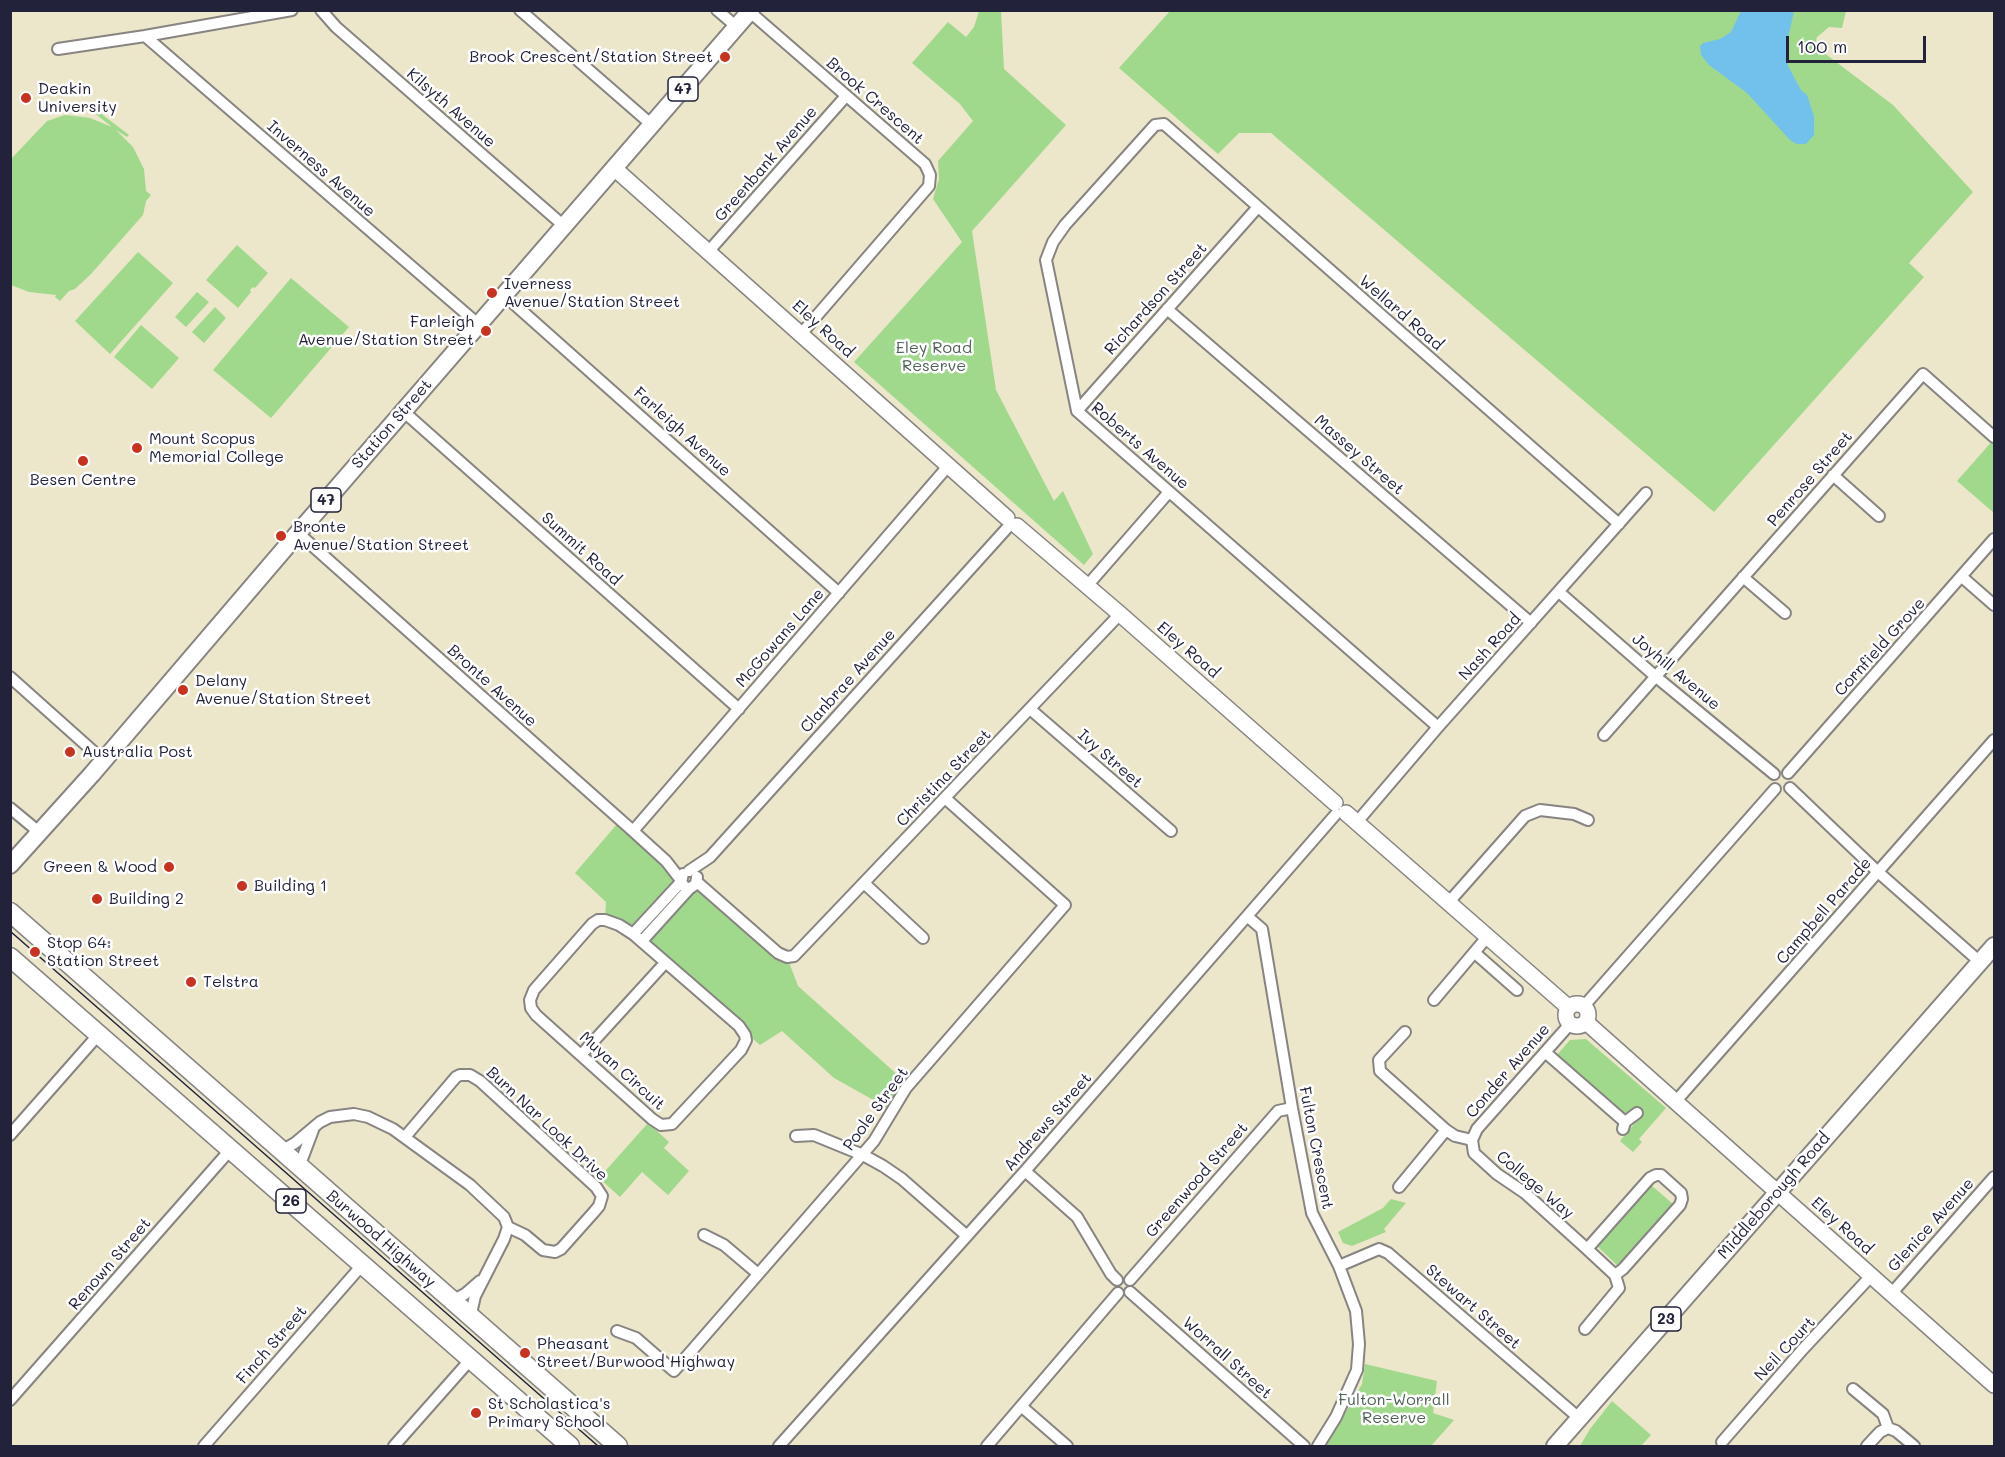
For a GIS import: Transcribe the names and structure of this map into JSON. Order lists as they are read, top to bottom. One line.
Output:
{"streets":{"highway":["26","Burwood Highway"],"main road":["47","Eley Road","Station Street","Middleborough Road","23"],"street":["Brook Crescent","Kilsyth Avenue","Greenbank Avenue","Inverness Avenue","Richardson Street","Wellard Road","Farleigh Avenue","Roberts Avenue","Massey Street","Penrose Street","Summit Road","McGowans Lane","Nash Road","Cornfield Grove","Joyhill Avenue","Clanbrae Avenue","Bronte Avenue","Ivy Street","Christina Street","Campbell Parade","Muyan Circuit","Conder Avenue","Poole Street","Andrews Street","Burn Nar Look Drive","Fulton Crescent","Greenwood Street","College Way","Glenice Avenue","Renown Street","Stewart Street","Finch Street","Neil Court","Worrall Street"]},"crossings":[["Brook Crescent","Greenbank Avenue"],["Brook Crescent","Eley Road"],["Brook Crescent","Station Street"],["Kilsyth Avenue","Station Street"],["Greenbank Avenue","Eley Road"],["Inverness Avenue","Station Street"],["Richardson Street","Wellard Road"],["Richardson Street","Roberts Avenue"],["Richardson Street","Massey Street"],["Wellard Road","Roberts Avenue"],["Wellard Road","Nash Road"],["Eley Road","Station Street"],["Eley Road","McGowans Lane"],["Eley Road","Nash Road"],["Eley Road","Clanbrae Avenue"],["Eley Road","Christina Street"],["Eley Road","Campbell Parade"],["Eley Road","Conder Avenue"],["Eley Road","Andrews Street"],["Eley Road","Middleborough Road"],["Eley Road","Glenice Avenue"],["Eley Road","Neil Court"],["Station Street","Farleigh Avenue"],["Station Street","Summit Road"],["Station Street","Bronte Avenue"],["Farleigh Avenue","McGowans Lane"],["Roberts Avenue","Nash Road"],["Massey Street","Nash Road"],["Penrose Street","Joyhill Avenue"],["Summit Road","McGowans Lane"],["McGowans Lane","Bronte Avenue"],["Nash Road","Joyhill Avenue"],["Nash Road","Andrews Street"],["Cornfield Grove","Joyhill Avenue"],["Clanbrae Avenue","Bronte Avenue"],["Bronte Avenue","Christina Street"],["Ivy Street","Christina Street"],["Christina Street","Poole Street"],["Conder Avenue","College Way"],["Andrews Street","Fulton Crescent"],["Fulton Crescent","Greenwood Street"],["Fulton Crescent","Stewart Street"],["Greenwood Street","Worrall Street"],["Middleborough Road","Stewart Street"],["Burwood Highway","Renown Street"],["Burwood Highway","Finch Street"]],"parks":["Eley Road Reserve","Fulton-Worrall Reserve"],"places":["Brook Crescent/Station Street","Deakin University","Iverness Avenue/Station Street","Farleigh Avenue/Station Street","Mount Scopus Memorial College","Besen Centre","Bronte Avenue/Station Street","Delany Avenue/Station Street","Australia Post","Green & Wood","Building 1","Building 2","Stop 64: Station Street","Telstra","Pheasant Street/Burwood Highway","St Scholastica's Primary School"],"scale_bar":"100 m"}
